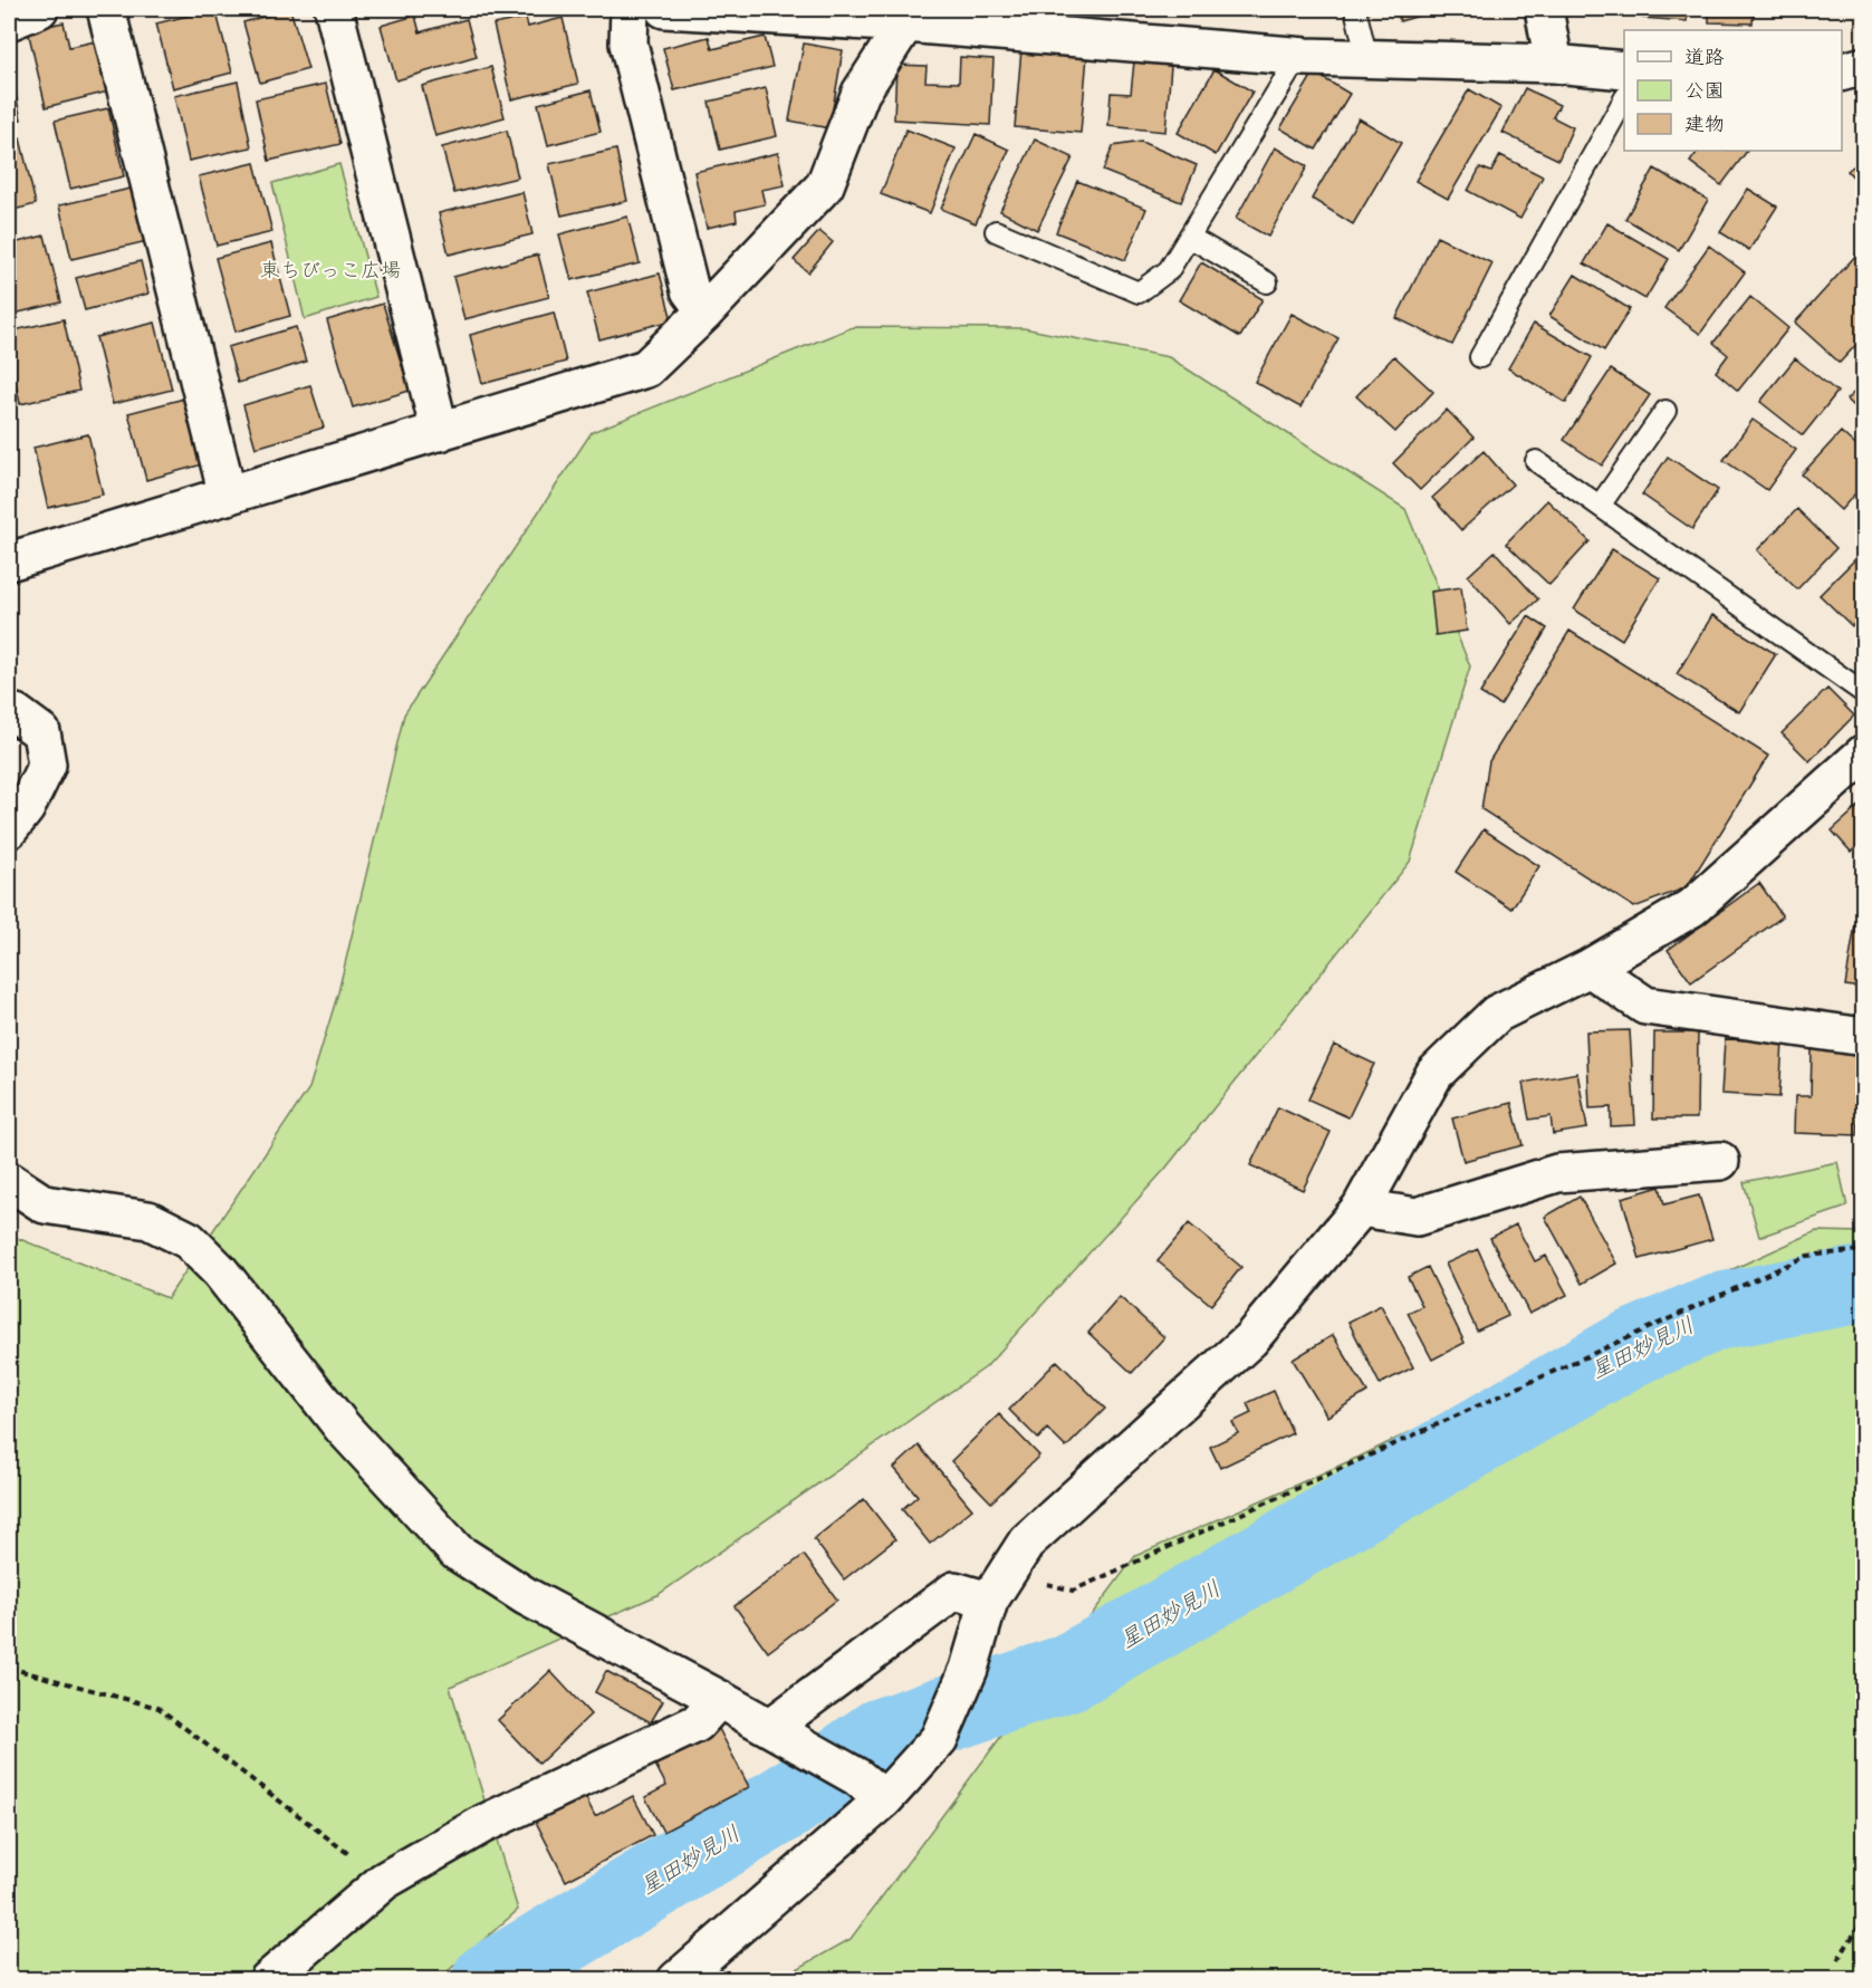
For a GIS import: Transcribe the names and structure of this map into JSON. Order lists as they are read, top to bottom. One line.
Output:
{"water":["星田妙見川"],"parks":["東ちびっこ広場"],"legend":["道路","公園","建物"]}
